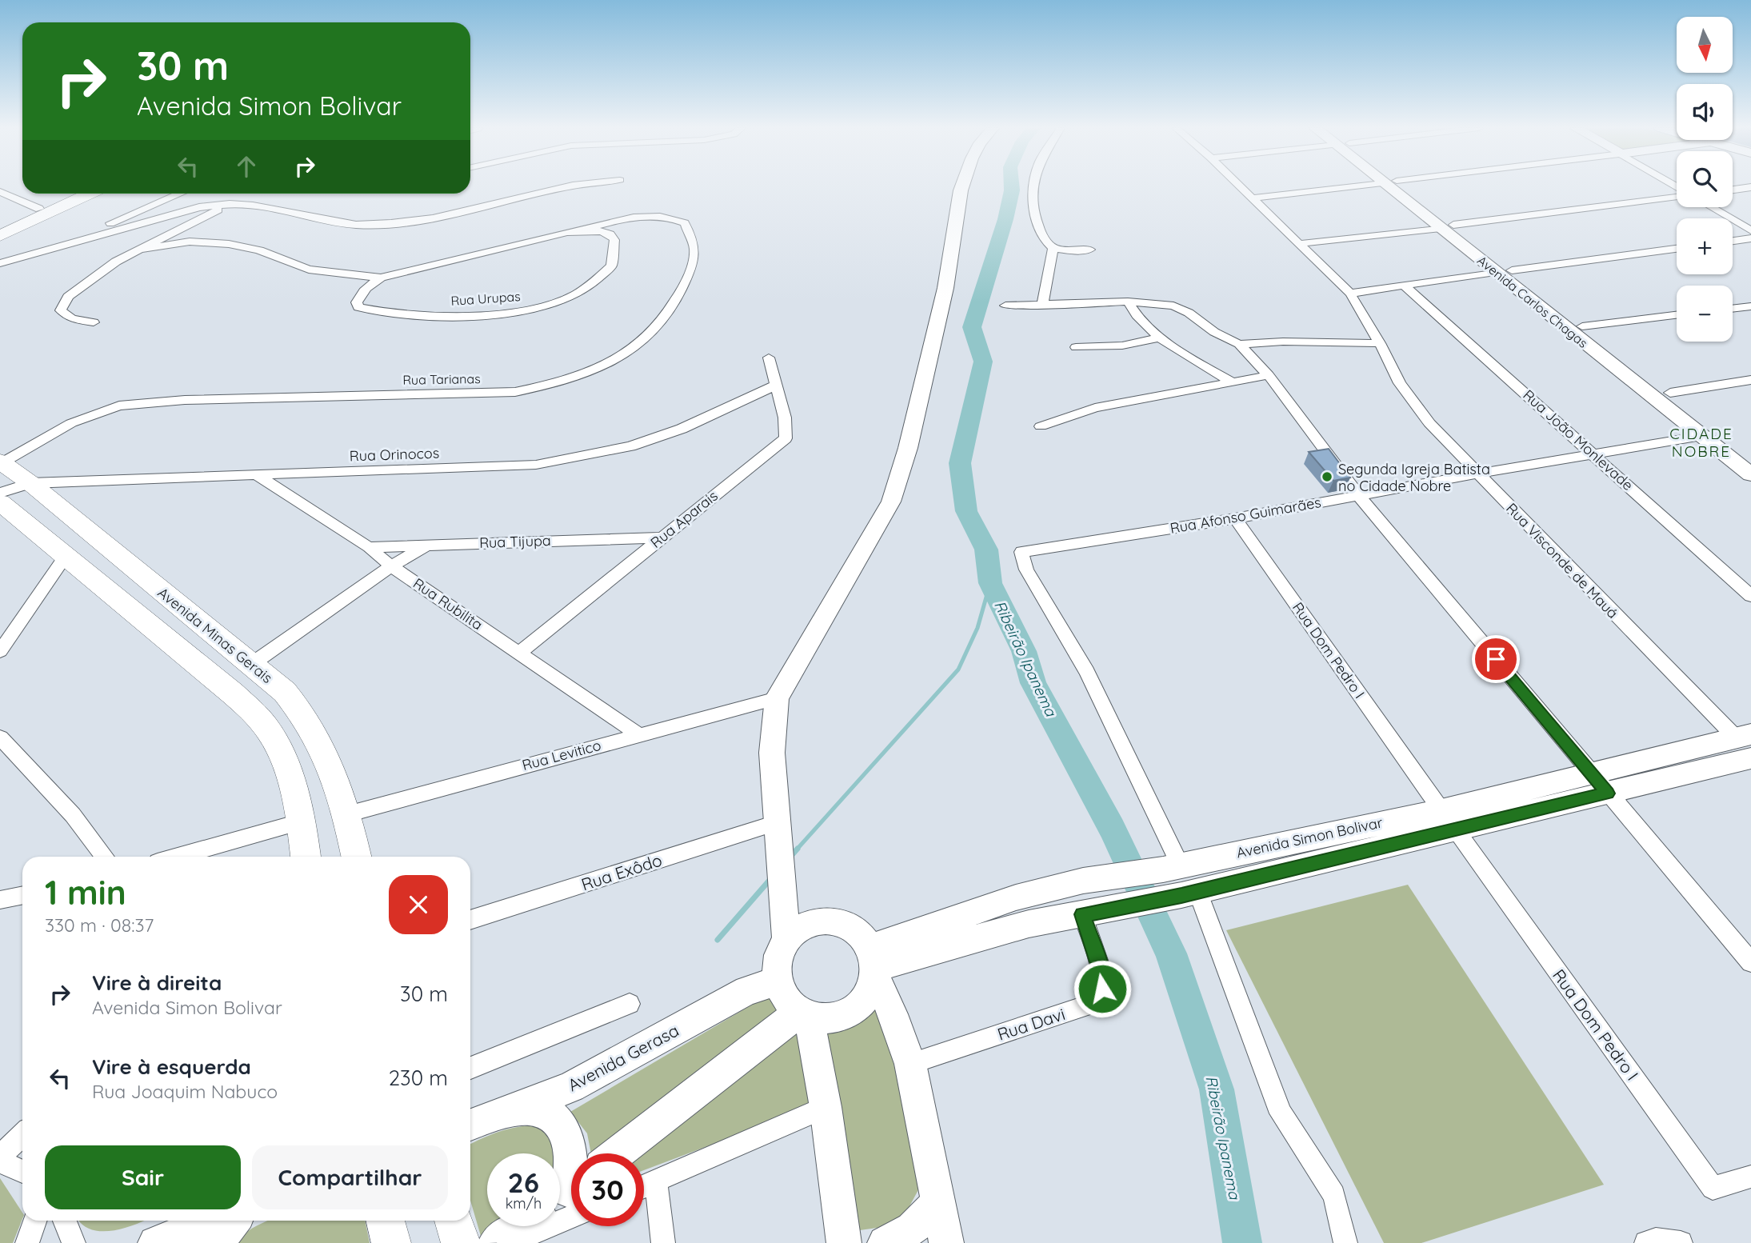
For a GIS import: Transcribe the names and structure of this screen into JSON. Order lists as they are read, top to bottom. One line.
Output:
{"streets":{"main road":["Avenida Carlos Chagas","Avenida Minas Gerais","Avenida Simon Bolivar","Avenida Gerasa"],"street":["Rua Urupas","Rua Tarianas","Rua João Monlevade","Rua Orinocos","Rua Afonso Guimarães","Rua Aparais","Rua Tijupa","Rua Visconde de Mauá","Rua Rubilita","Rua Dom Pedro I","Rua Levitico","Rua Exôdo","Rua Davi"]},"crossings":[["Rua Urupas","Rua Tarianas"],["Avenida Carlos Chagas","Rua Afonso Guimarães"],["Rua Tarianas","Avenida Minas Gerais"],["Rua João Monlevade","Rua Afonso Guimarães"],["Rua Orinocos","Rua Aparais"],["Rua Orinocos","Rua Rubilita"],["Rua Orinocos","Avenida Minas Gerais"],["Rua Afonso Guimarães","Rua Visconde de Mauá"],["Rua Afonso Guimarães","Rua Dom Pedro I"],["Rua Afonso Guimarães","Avenida Simon Bolivar"],["Rua Aparais","Rua Tijupa"],["Rua Aparais","Rua Rubilita"],["Rua Tijupa","Rua Rubilita"],["Rua Visconde de Mauá","Avenida Simon Bolivar"],["Rua Rubilita","Rua Levitico"],["Avenida Minas Gerais","Rua Levitico"],["Rua Dom Pedro I","Avenida Simon Bolivar"],["Avenida Simon Bolivar","Rua Davi"],["Avenida Simon Bolivar","Avenida Gerasa"]],"districts":["CIDADE NOBRE"],"water":["Ribeirão Ipanema"],"places":["Segunda Igreja Batista no Cidade Nobre"],"north":"bottom","page":{"map_buttons":["+","−"],"turn":["30 m","Avenida Simon Bolivar"],"heading":["1 min","330 m · 08:37"],"list":[{"name":"Vire à direita","note":"Avenida Simon Bolivar","value":"30 m"},{"name":"Vire à esquerda","note":"Rua Joaquim Nabuco","value":"230 m"}],"buttons":["Sair","Compartilhar"],"speed":"26 km/h","limit":"30"}}
